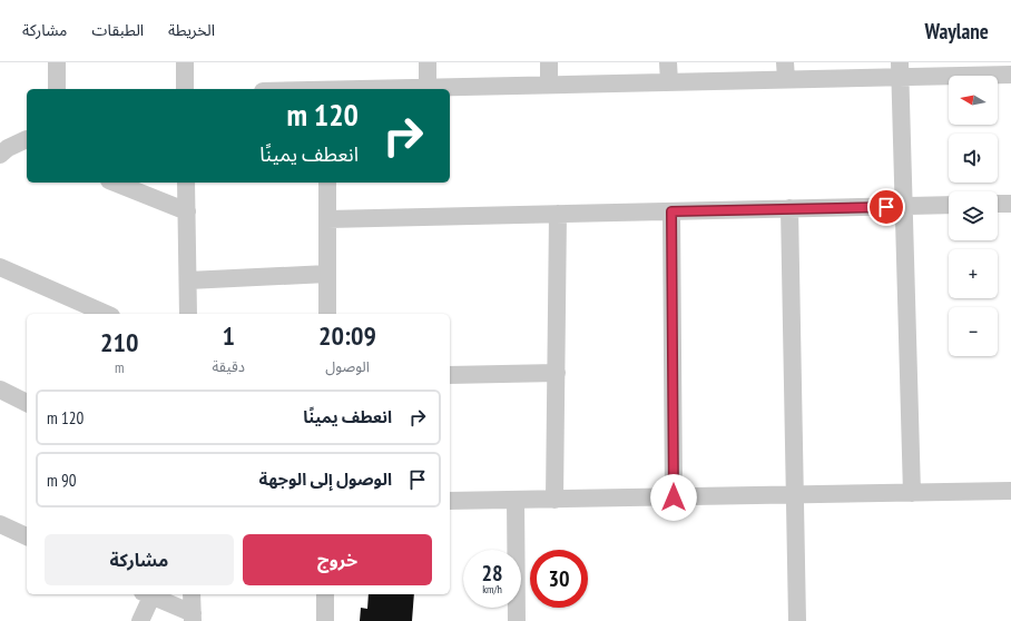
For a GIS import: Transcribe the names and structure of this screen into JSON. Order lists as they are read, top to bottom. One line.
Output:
{"north":"left","page":{"header":"Waylane","nav":["الخريطة","الطبقات","مشاركة"],"map_buttons":["+","−"],"turn":["120 m","انعطف يمينًا"],"eta":["20:09","الوصول","1","دقيقة","210","m"],"list":[{"name":"انعطف يمينًا","value":"120 m"},{"name":"الوصول إلى الوجهة","value":"90 m"}],"buttons":["خروج","مشاركة"],"speed":"28 km/h","limit":"30"}}
